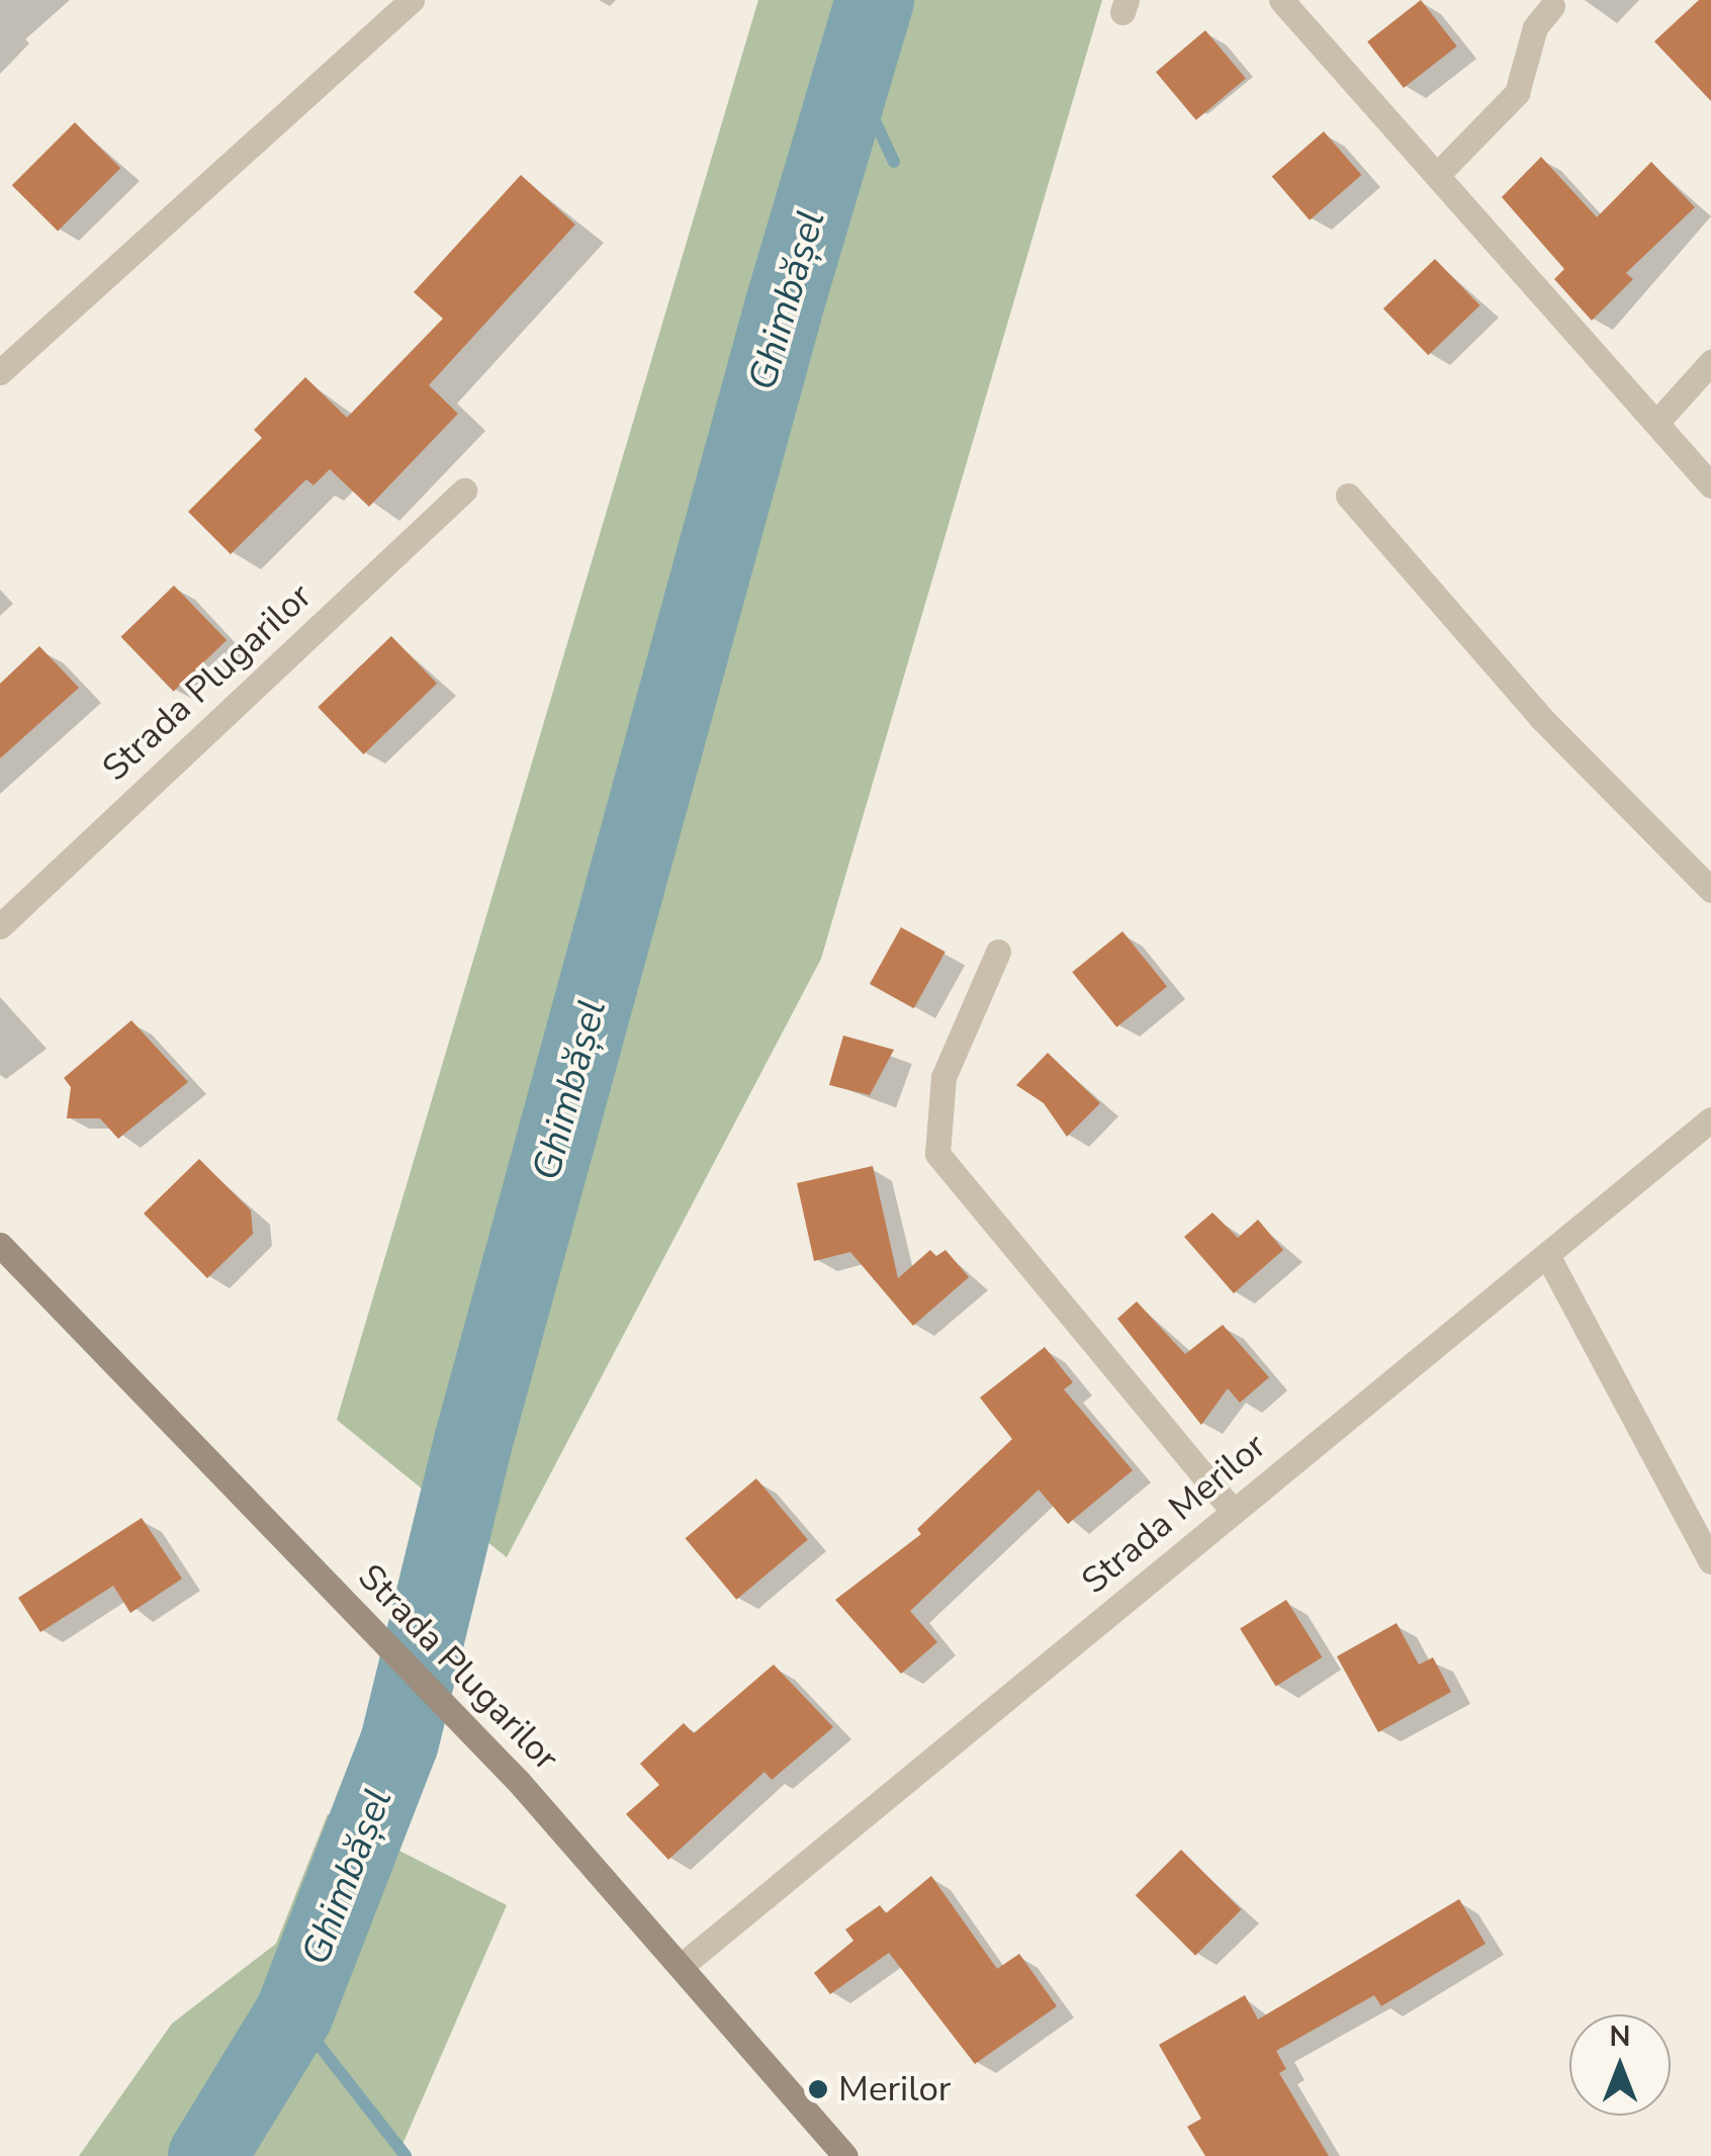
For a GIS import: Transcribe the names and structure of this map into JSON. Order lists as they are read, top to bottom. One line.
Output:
{"streets":{"street":["Strada Plugarilor","Strada Merilor"]},"crossings":[["Strada Plugarilor","Strada Merilor"]],"water":["Ghimbășel"],"places":["Merilor"],"north":"top"}
